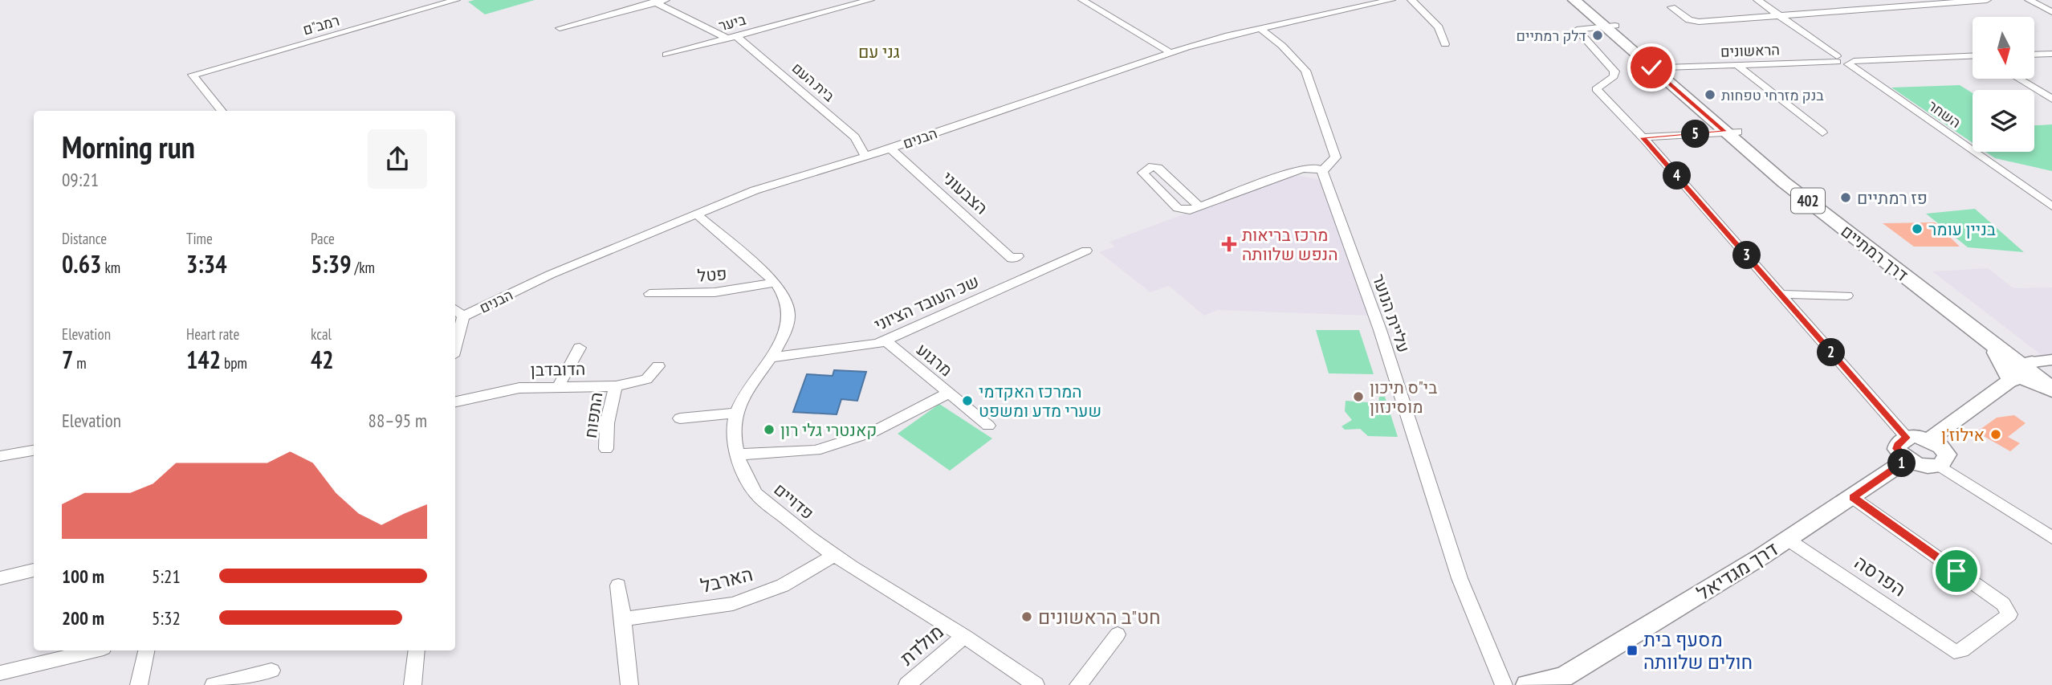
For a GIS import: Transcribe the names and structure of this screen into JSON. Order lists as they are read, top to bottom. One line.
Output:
{"streets":{"main road":["402","דרך רמתיים","דרך מגדיאל"],"street":["ביער","רמב\"ם","הראשונים","בית העם","השחר","הבנים","הצבעוני","פטל","שכ העובד הציוני","עליית הנוער","מרגוע","הדובדבן","התפוח","פדויים","הפרסה","הארבל","מולדת"]},"crossings":[["ביער","בית העם"],["הראשונים","דרך רמתיים"],["בית העם","הבנים"],["הבנים","הצבעוני"],["הבנים","פדויים"],["פטל","פדויים"],["שכ העובד הציוני","מרגוע"],["שכ העובד הציוני","פדויים"],["הדובדבן","התפוח"],["פדויים","הארבל"],["פדויים","מולדת"],["דרך מגדיאל","הפרסה"]],"districts":["גני עם"],"places":{"other":["דלק רמתיים","בנק מזרחי טפחות","פז רמתיים","בניין עומר","בי\"ס תיכון מוסינזון","המרכז האקדמי שערי מדע ומשפט","קאנטרי גלי רון","אילוז'ן","חט\"ב הראשונים"],"health":["מרכז בריאות הנפש שלוותה"],"transit":["מסעף בית חולים שלוותה"]},"north":"bottom","page":{"heading":["Morning run","09:21"],"pins":["5","4","3","2","1"],"stats":[["Distance","0.63 km"],["Time","3:34"],["Pace","5:39 /km"],["Elevation","7 m"],["Heart rate","142 bpm"],["kcal","42"]],"chart":["Elevation","88–95 m"],"list":[{"name":"100 m","note":"5:21"},{"name":"200 m","note":"5:32"}]}}
